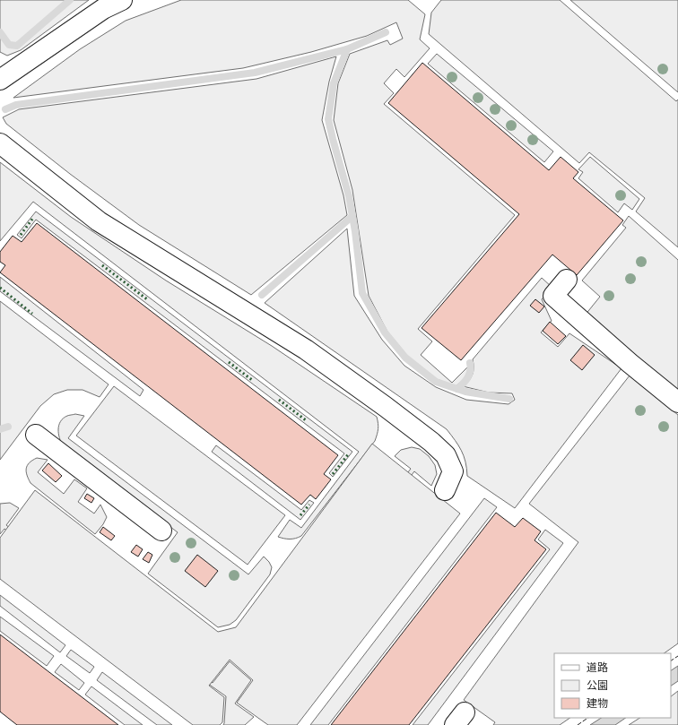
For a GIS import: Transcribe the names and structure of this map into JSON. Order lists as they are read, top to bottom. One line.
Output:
{"legend":["道路","公園","建物"]}
